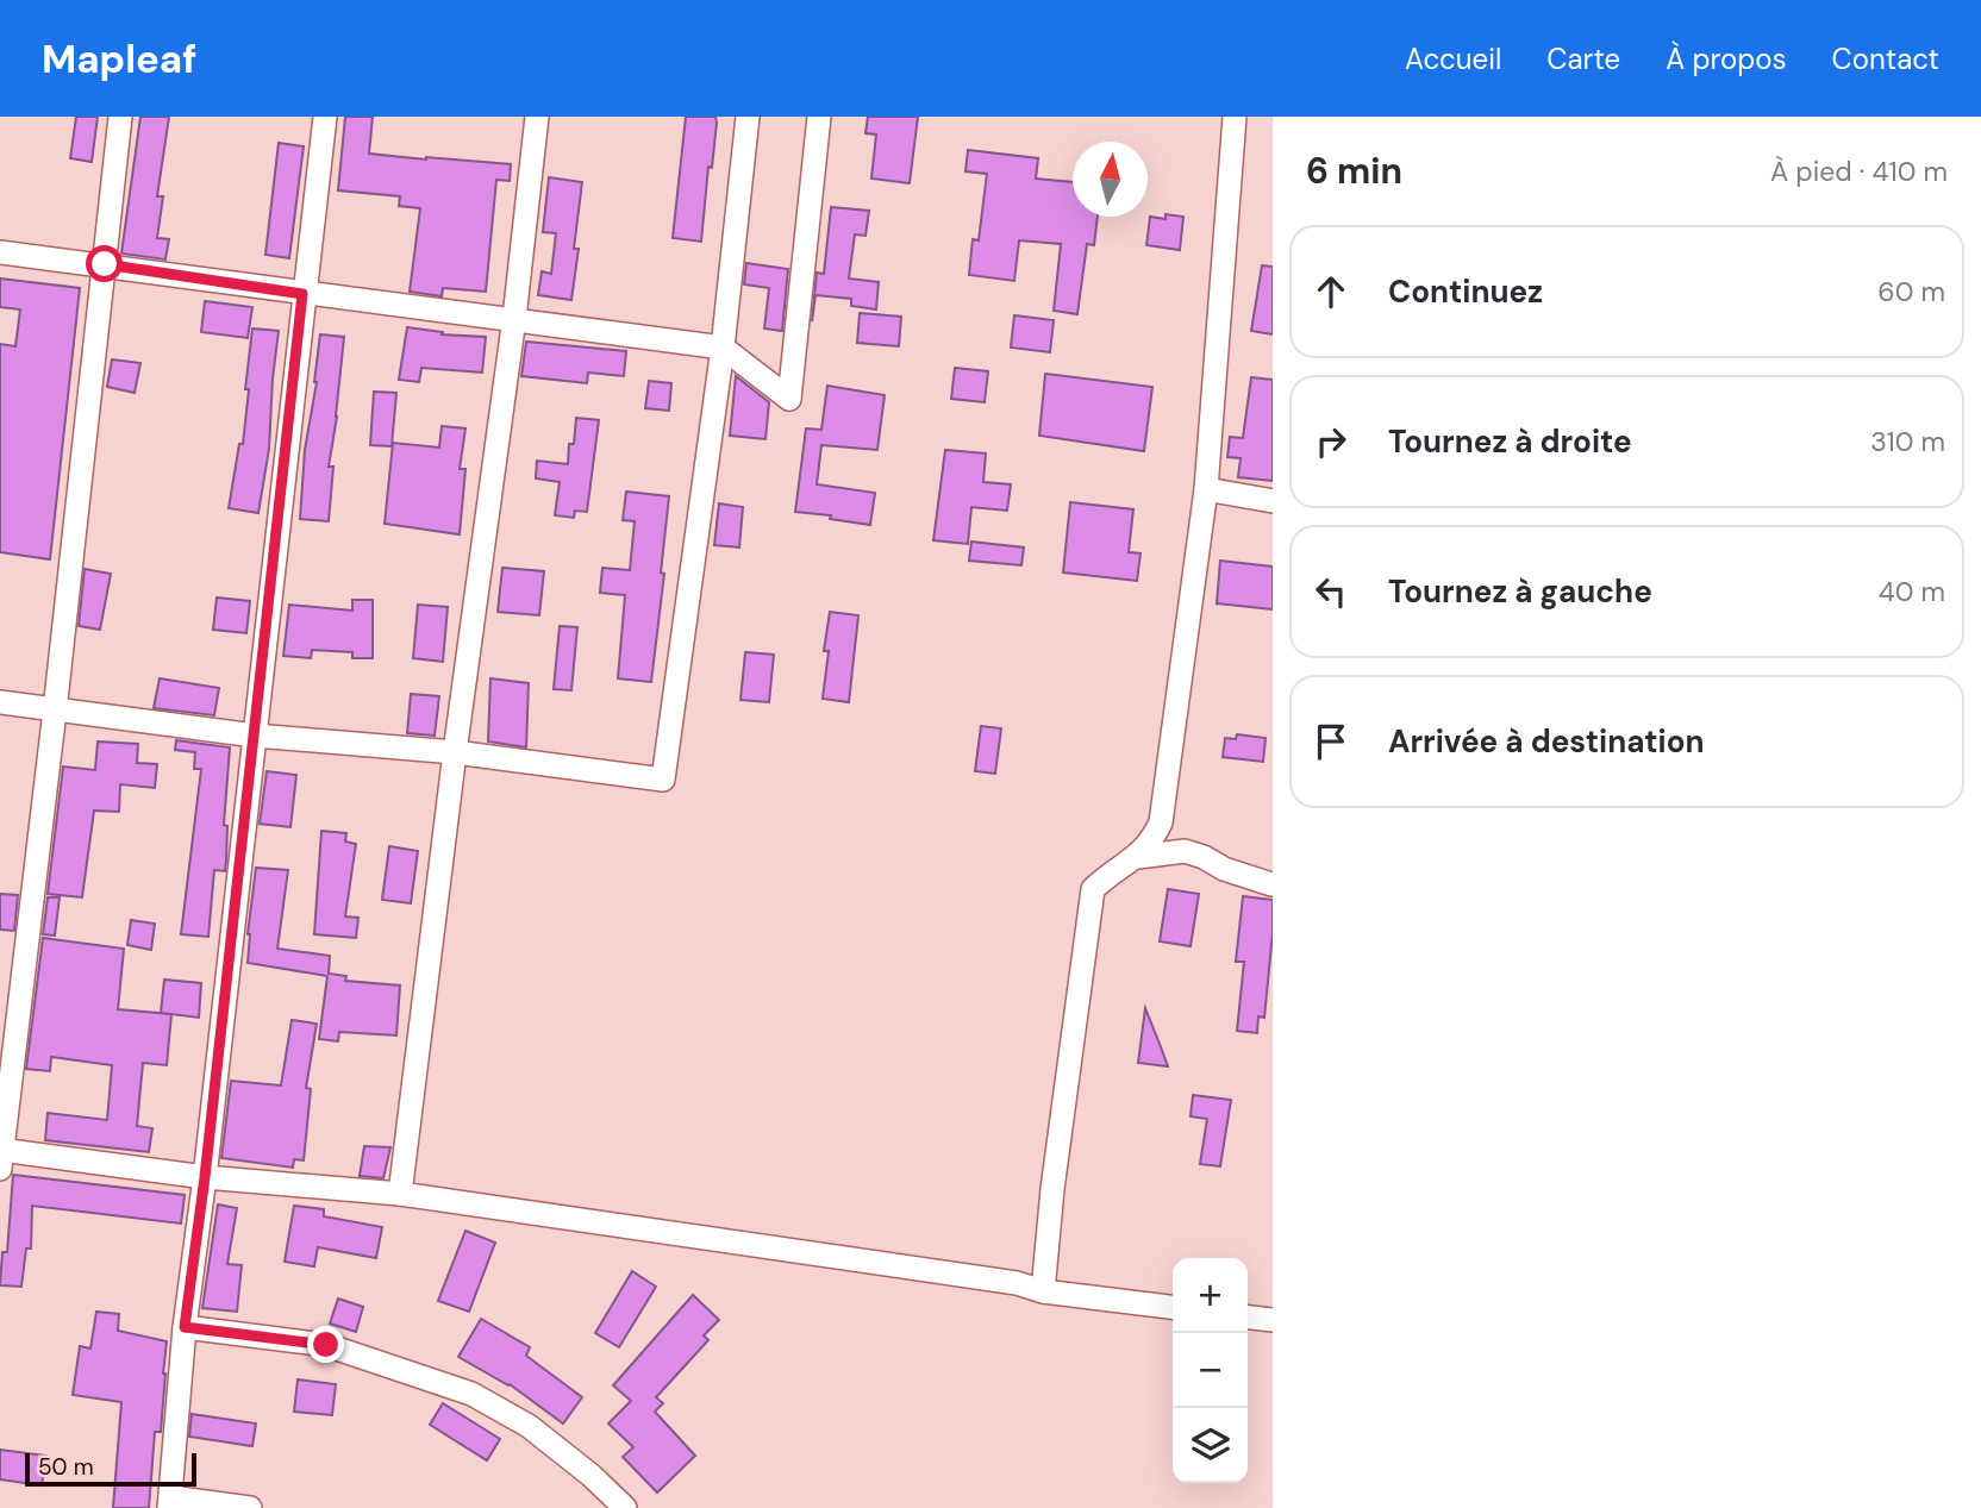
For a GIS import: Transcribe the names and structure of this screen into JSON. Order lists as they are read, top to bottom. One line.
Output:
{"scale_bar":"50 m","north":"top","page":{"header":"Mapleaf","nav":["Accueil","Carte","À propos","Contact"],"heading":["6 min","À pied · 410 m"],"list":[["Continuez","60 m"],["Tournez à droite","310 m"],["Tournez à gauche","40 m"],"Arrivée à destination"],"map_buttons":["+","−"],"scale":"50 m"}}
